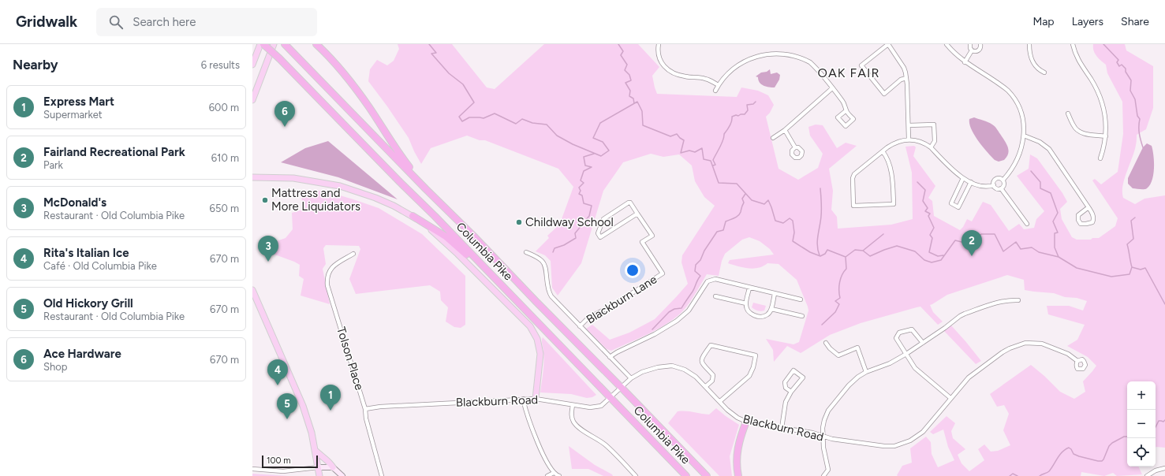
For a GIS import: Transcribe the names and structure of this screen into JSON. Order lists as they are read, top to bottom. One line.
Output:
{"streets":{"highway":["Columbia Pike"],"street":["Blackburn Lane","Tolson Place","Blackburn Road"]},"crossings":[["Columbia Pike","Blackburn Road"],["Blackburn Lane","Blackburn Road"],["Tolson Place","Blackburn Road"]],"districts":["OAK FAIR"],"places":["Mattress and More Liquidators","Childway School"],"scale_bar":"100 m","page":{"header":"Gridwalk","search":"Search here","nav":["Map","Layers","Share"],"heading":["Nearby","6 results"],"list":[{"mark":"1","name":"Express Mart","note":"Supermarket","value":"600 m"},{"mark":"2","name":"Fairland Recreational Park","note":"Park","value":"610 m"},{"mark":"3","name":"McDonald's","note":"Restaurant · Old Columbia Pike","value":"650 m"},{"mark":"4","name":"Rita's Italian Ice","note":"Café · Old Columbia Pike","value":"670 m"},{"mark":"5","name":"Old Hickory Grill","note":"Restaurant · Old Columbia Pike","value":"670 m"},{"mark":"6","name":"Ace Hardware","note":"Shop","value":"670 m"}],"pins":["6","2","3","4","1","5"],"map_buttons":["+","−"],"scale":"100 m"}}
